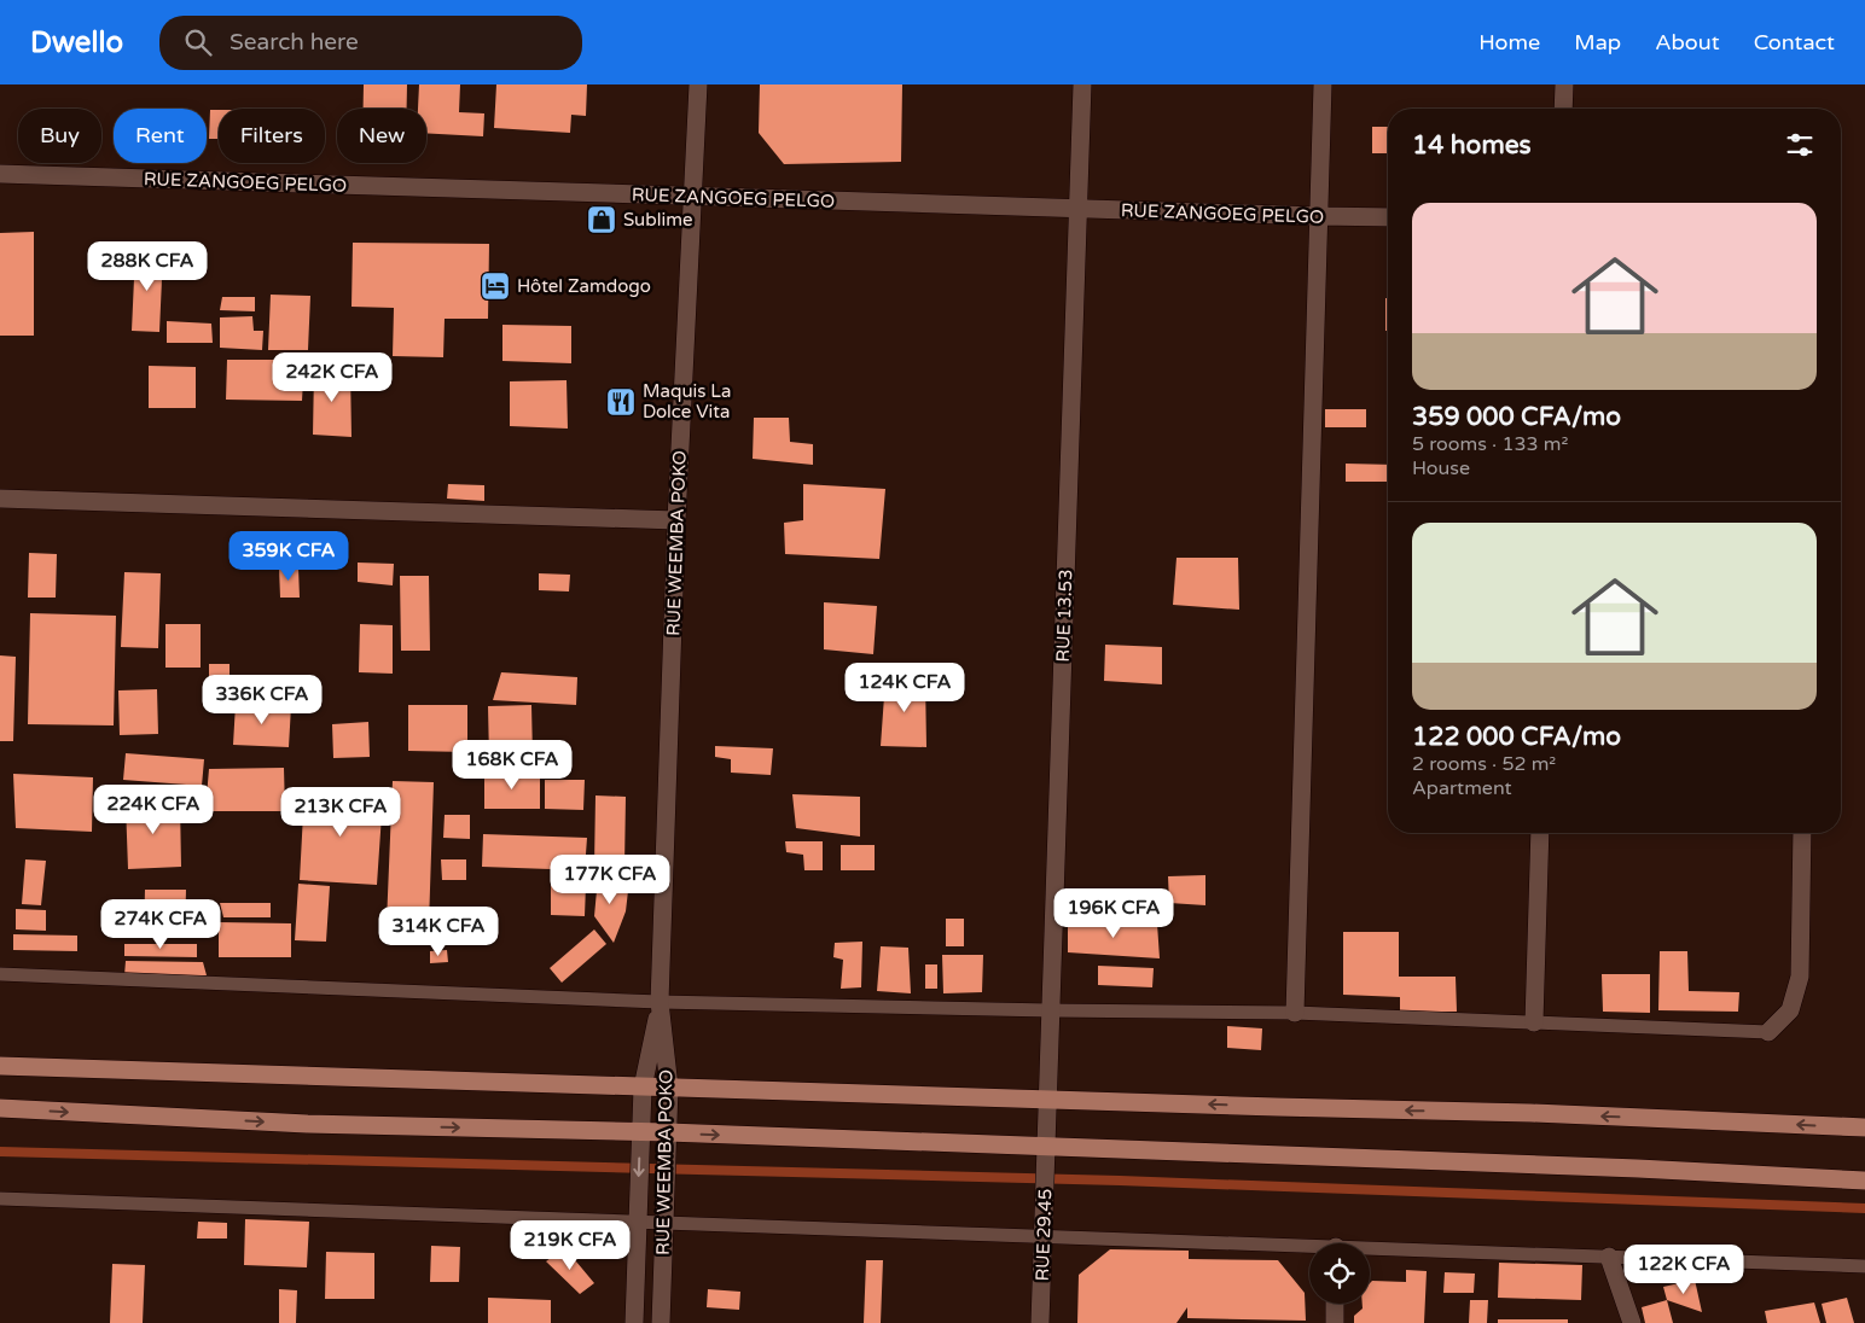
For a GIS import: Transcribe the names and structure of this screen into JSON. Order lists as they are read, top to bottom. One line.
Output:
{"streets":{"street":["RUE ZANGOEG PELGO","RUE WEEMBA POKO","RUE 13.53","RUE 29.45"]},"crossings":[["RUE ZANGOEG PELGO","RUE WEEMBA POKO"],["RUE ZANGOEG PELGO","RUE 13.53"],["RUE 13.53","RUE 29.45"]],"places":{"shop":["Sublime"],"hotel":["Hôtel Zamdogo"],"restaurant":["Maquis La Dolce Vita"]},"page":{"header":"Dwello","search":"Search here","nav":["Home","Map","About","Contact"],"chip":["Buy","Rent","Filters","New"],"heading":"14 homes","list":[{"name":"359 000 CFA/mo","note":"5 rooms · 133 m² · House"},{"name":"122 000 CFA/mo","note":"2 rooms · 52 m² · Apartment"}],"price":["288K CFA","242K CFA","359K CFA","124K CFA","336K CFA","168K CFA","224K CFA","213K CFA","177K CFA","196K CFA","274K CFA","314K CFA","219K CFA","122K CFA"]}}
